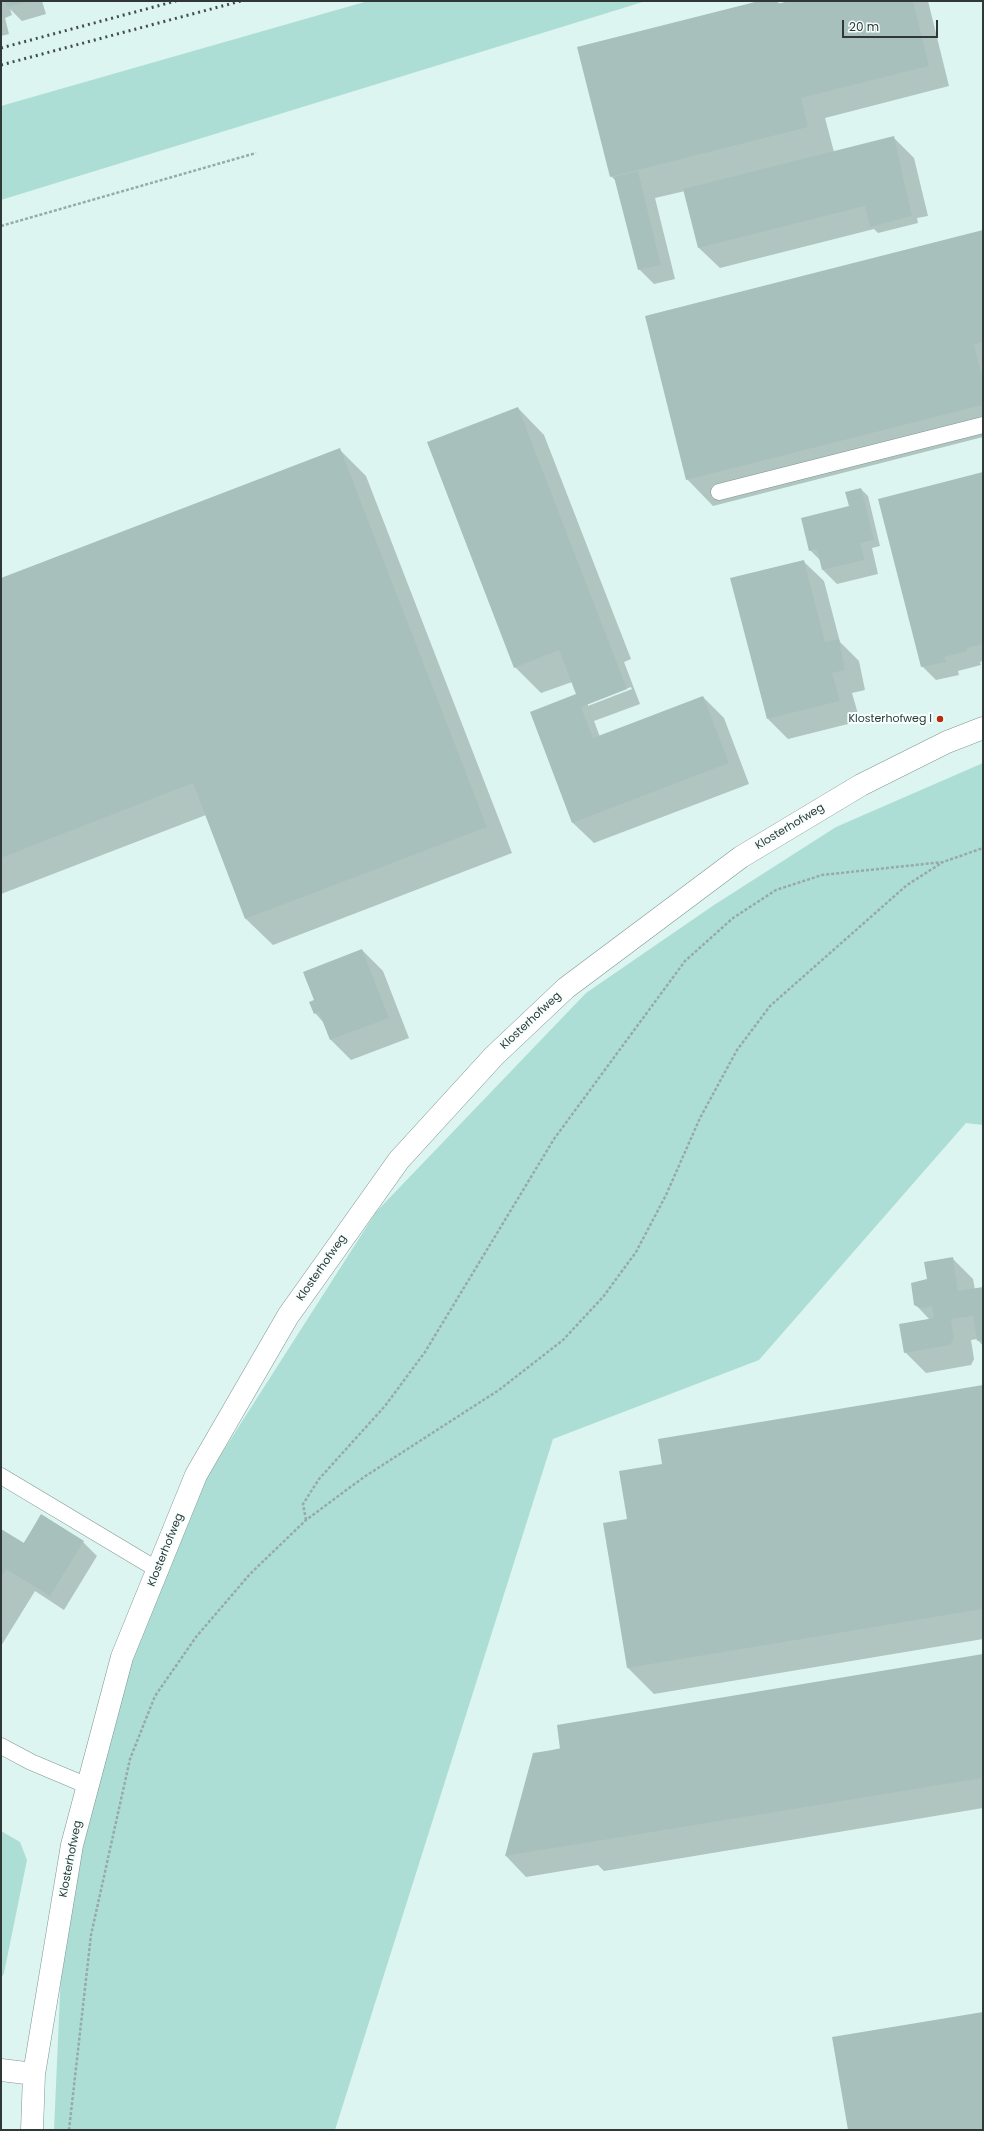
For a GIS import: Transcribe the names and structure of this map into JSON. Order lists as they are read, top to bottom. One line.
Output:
{"streets":{"street":["Klosterhofweg"]},"places":["Klosterhofweg I"],"scale_bar":"20 m"}
